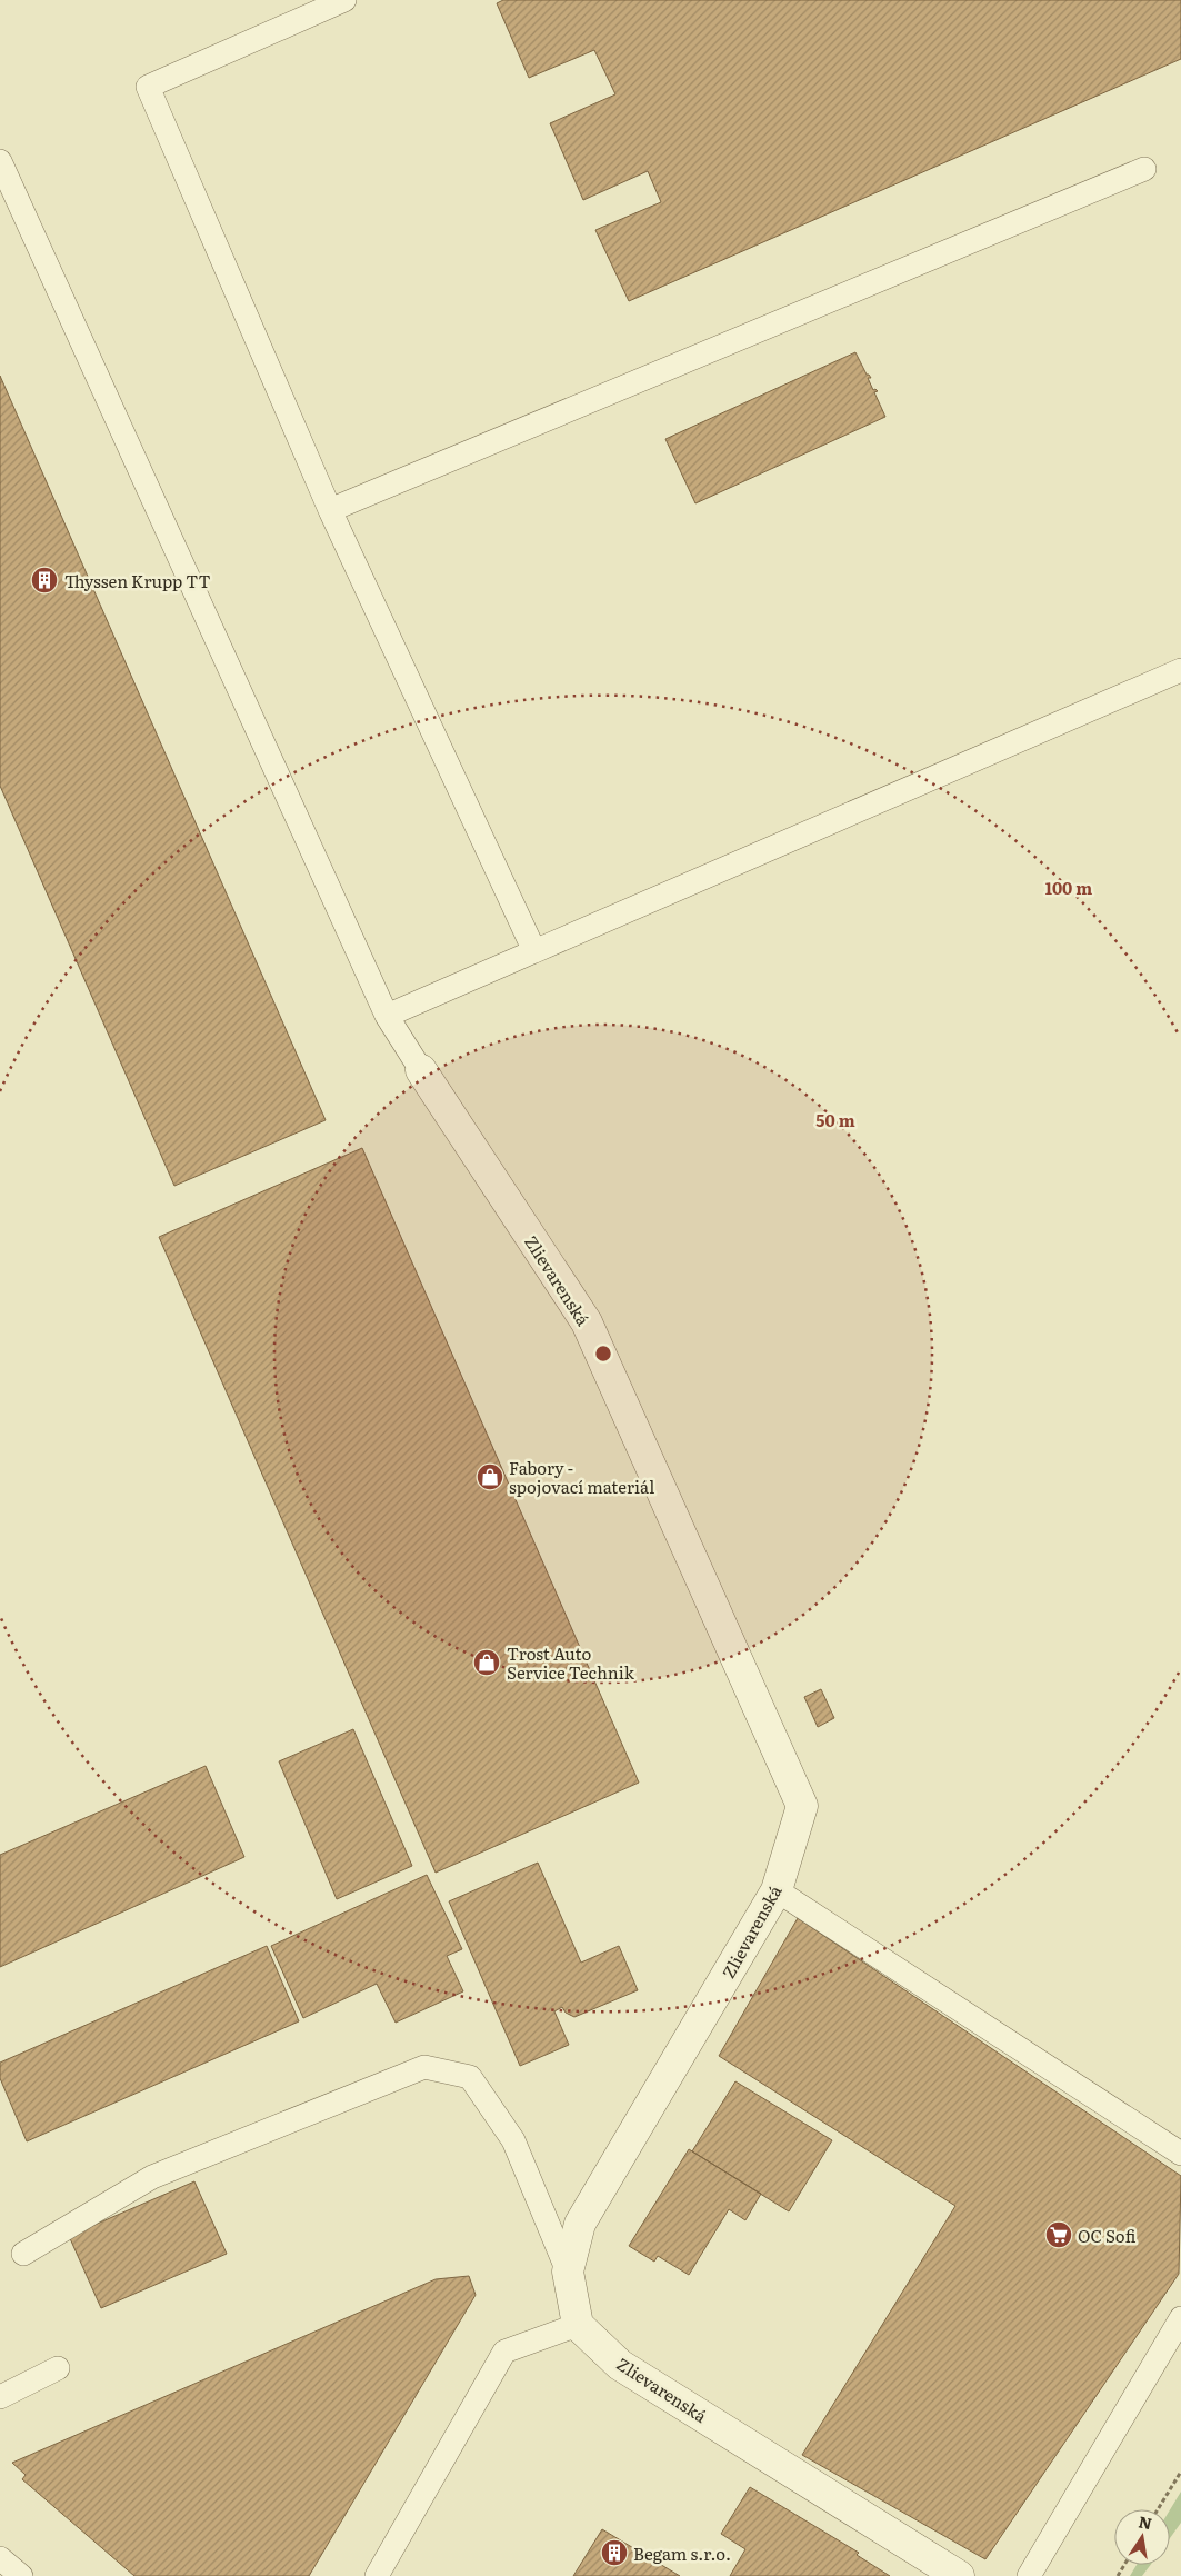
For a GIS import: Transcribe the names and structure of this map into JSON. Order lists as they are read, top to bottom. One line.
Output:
{"streets":{"street":["Zlievarenská"]},"places":{"building":["Thyssen Krupp TT","Begam s.r.o."],"shop":["Fabory - spojovací materiál","Trost Auto Service Technik"],"supermarket":["OC Sofi"]},"north":"top","rings":["100 m","50 m"]}
